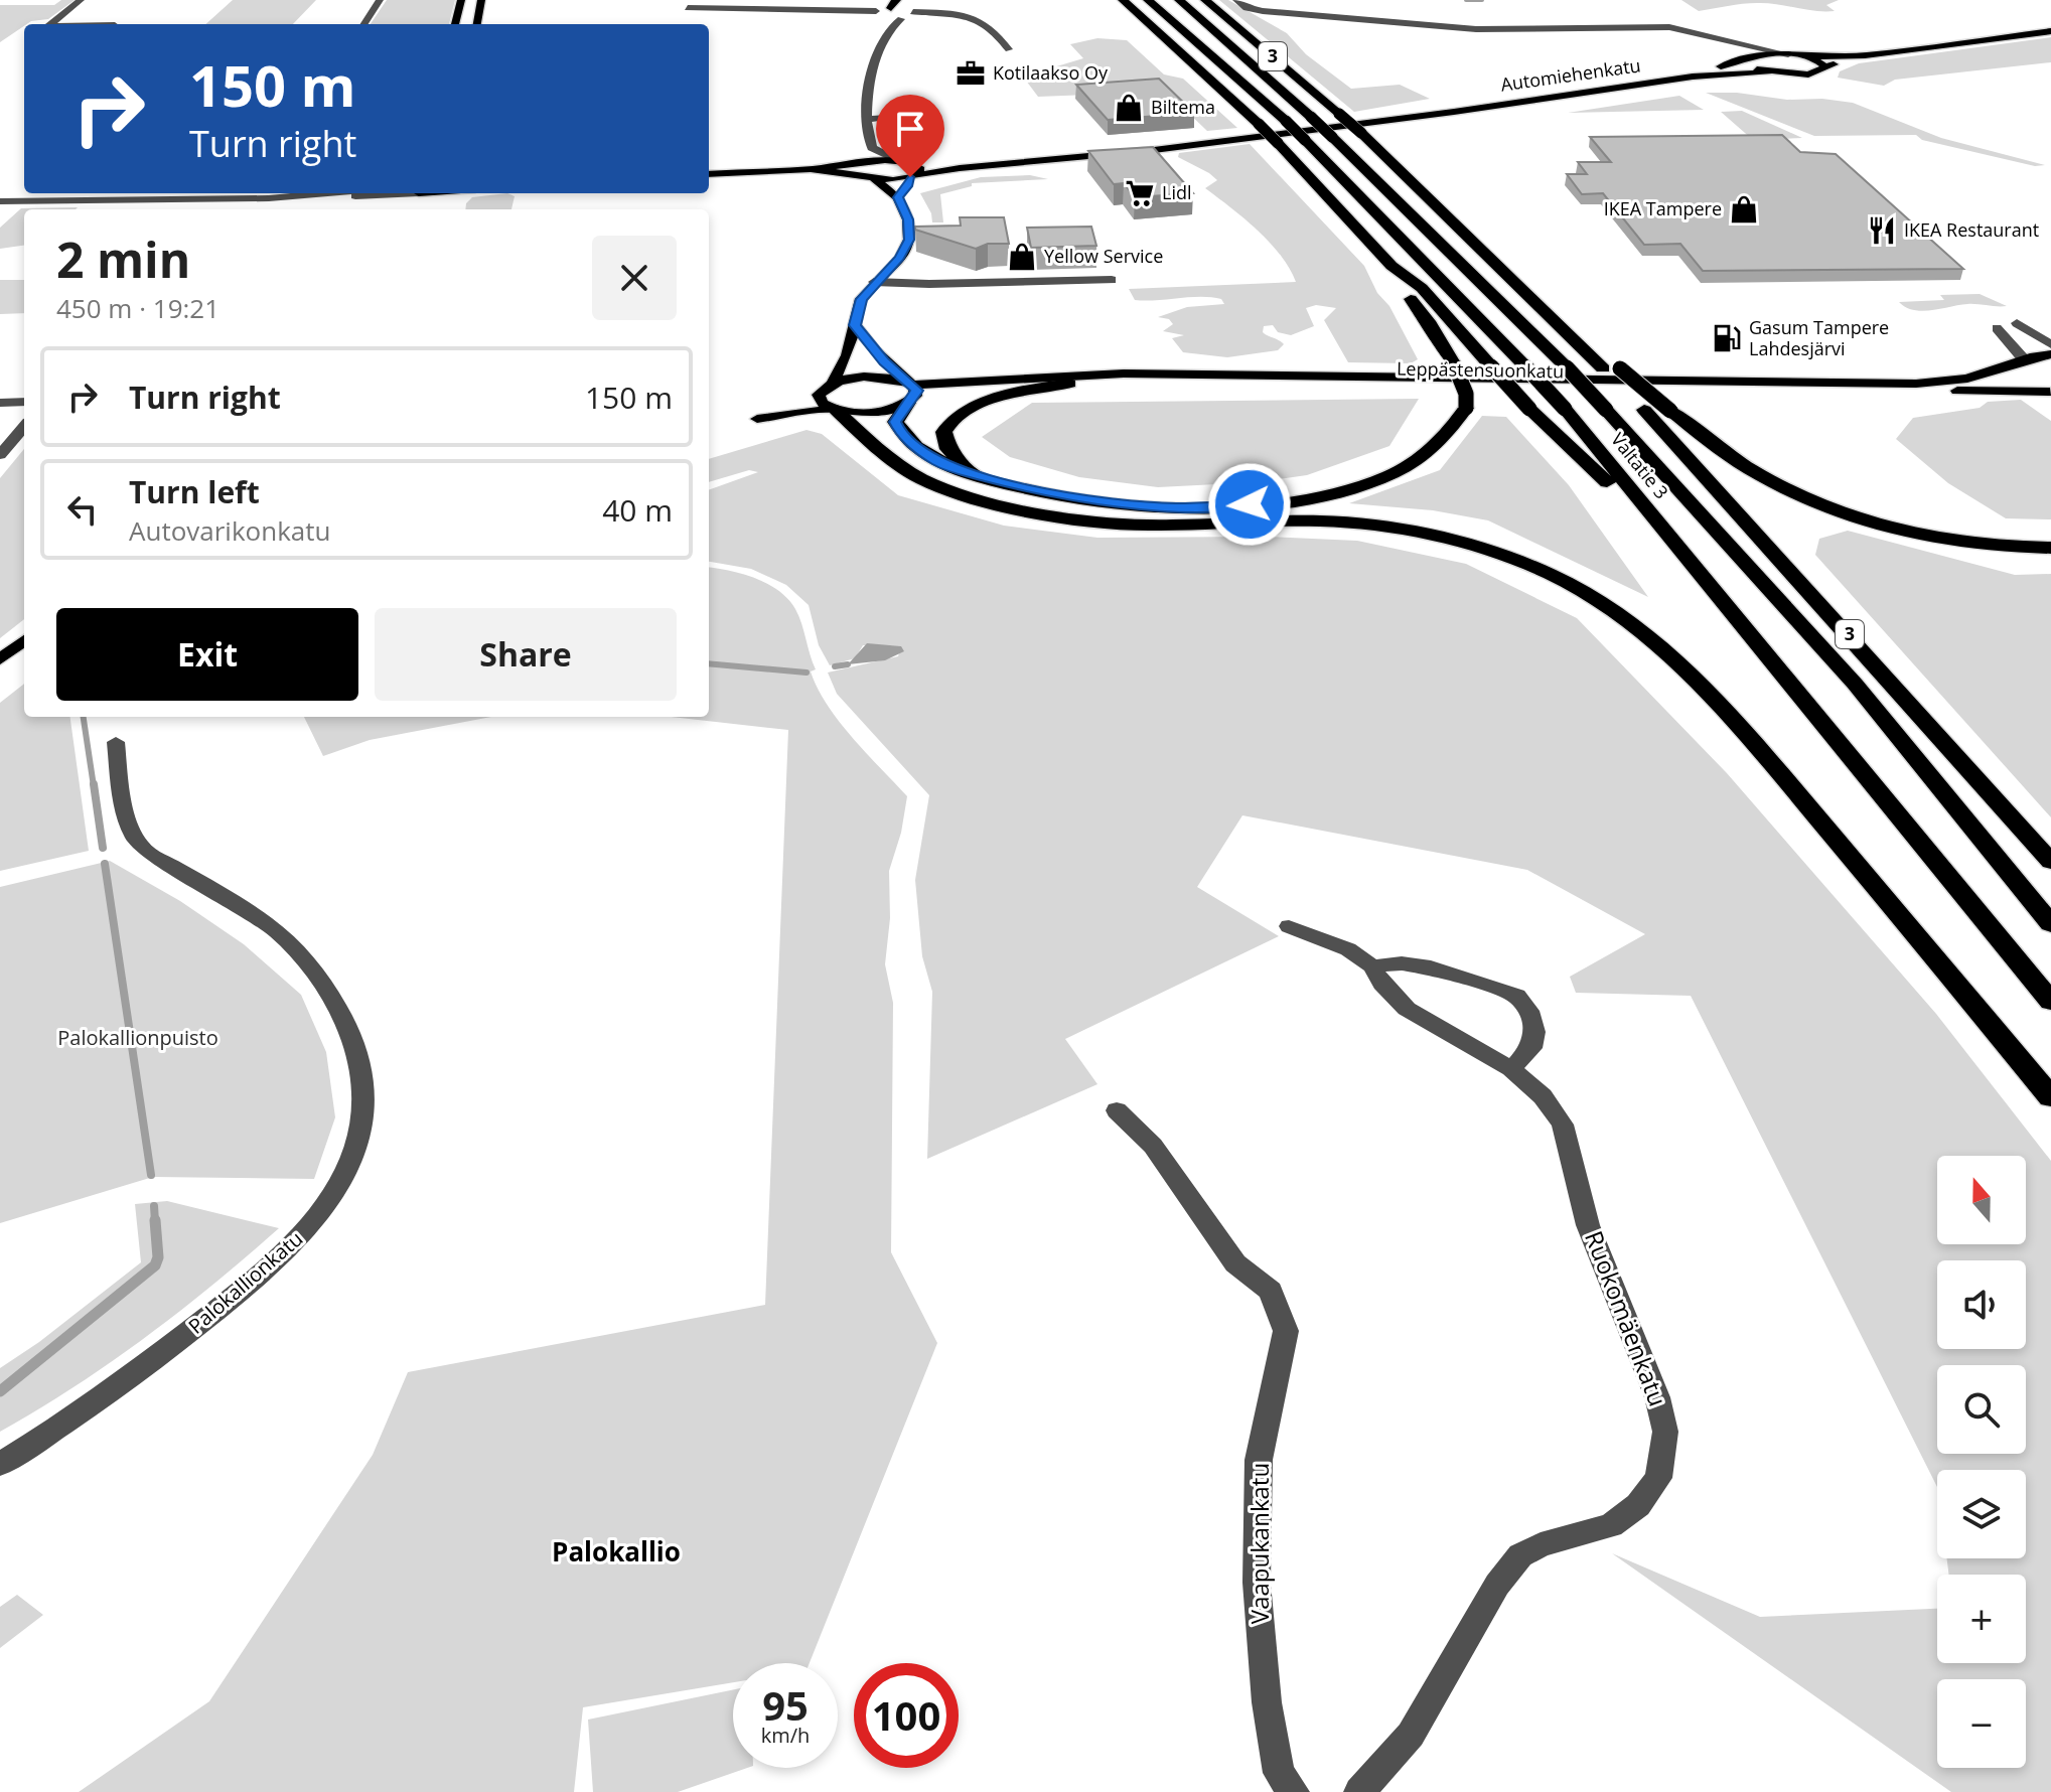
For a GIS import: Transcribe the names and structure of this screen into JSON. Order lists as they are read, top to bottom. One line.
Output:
{"streets":{"highway":["3","Valtatie 3"],"main road":["Automiehenkatu","Leppästensuonkatu"],"street":["Palokallionkatu","Ruokomäenkatu","Vaapukankatu"]},"districts":["Palokallio"],"parks":["Palokallionpuisto"],"places":{"office":["Kotilaakso Oy"],"shop":["Biltema","IKEA Tampere","Yellow Service"],"supermarket":["Lidl"],"restaurant":["IKEA Restaurant"],"fuel station":["Gasum Tampere Lahdesjärvi"]},"north":"top","page":{"turn":["150 m","Turn right"],"heading":["2 min","450 m · 19:21"],"list":[{"name":"Turn right","value":"150 m"},{"name":"Turn left","note":"Autovarikonkatu","value":"40 m"}],"buttons":["Exit","Share"],"map_buttons":["+","−"],"speed":"95 km/h","limit":"100"}}
